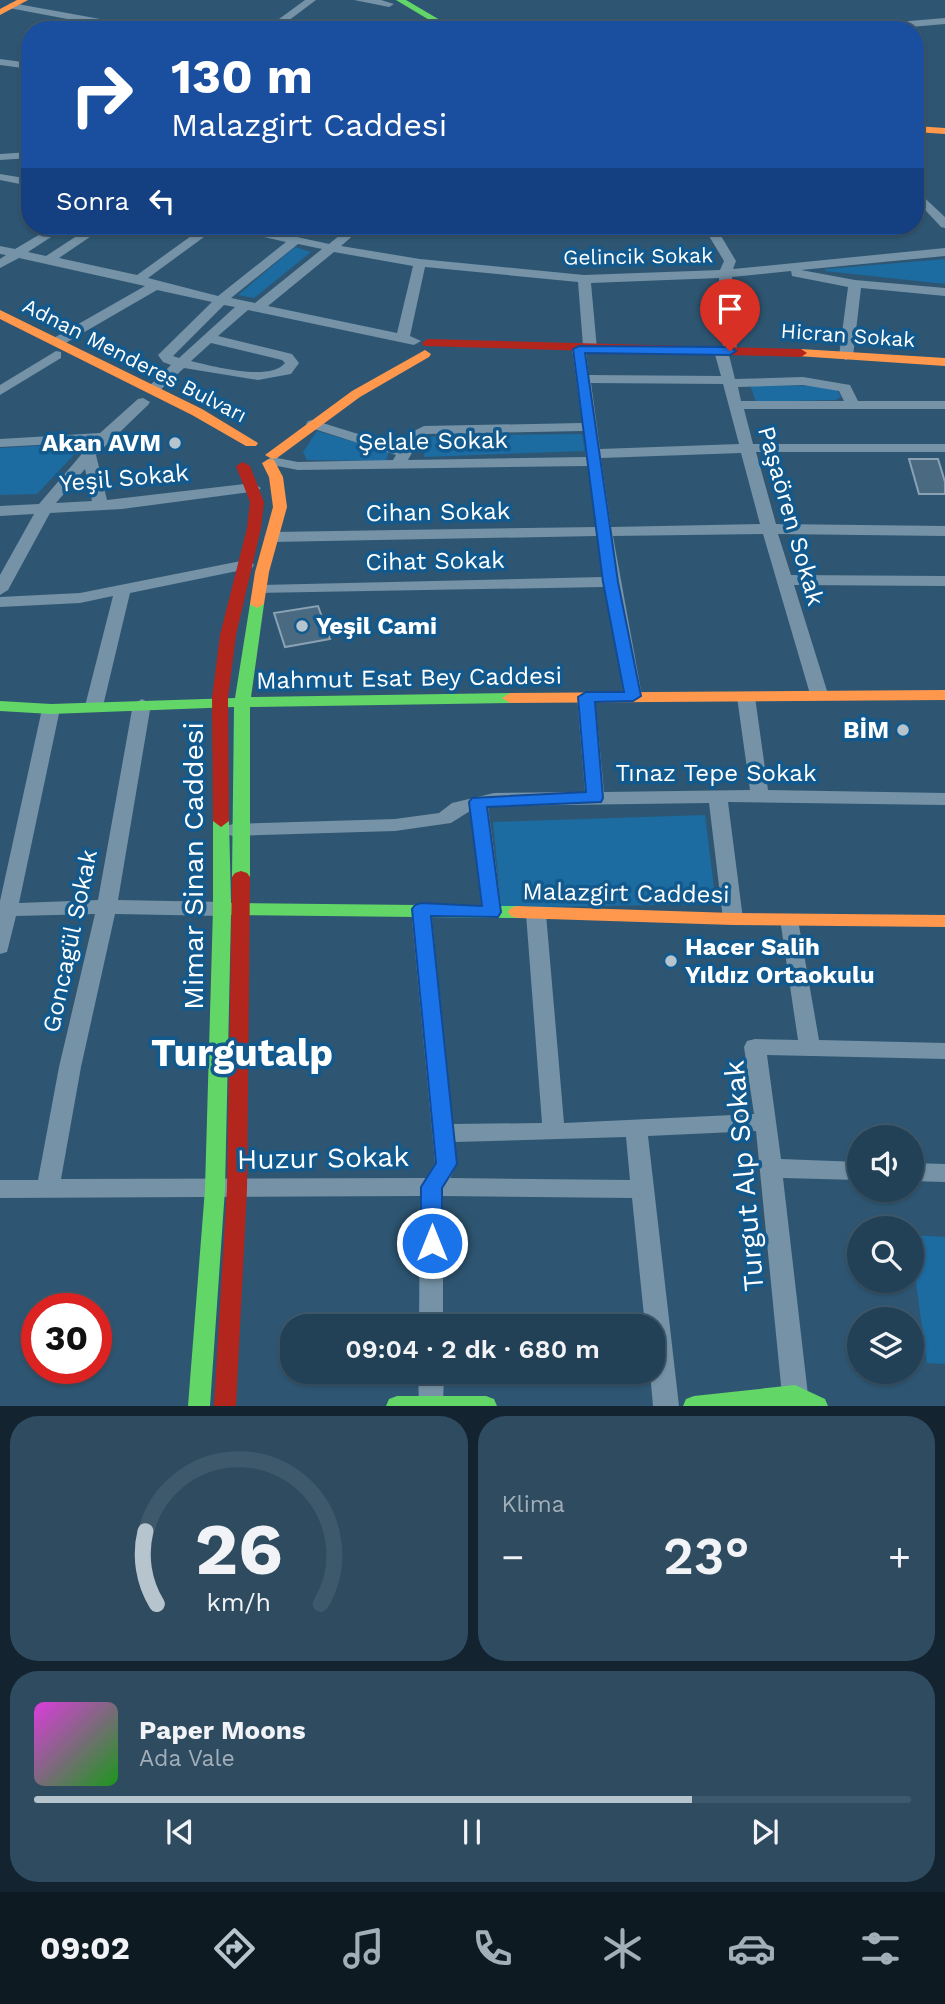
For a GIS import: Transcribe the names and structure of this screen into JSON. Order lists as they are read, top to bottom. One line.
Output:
{"streets":{"main road":["Hicran Sokak","Adnan Menderes Bulvarı","Mahmut Esat Bey Caddesi","Mimar Sinan Caddesi","Malazgirt Caddesi"],"street":["Gelincik Sokak","Şelale Sokak","Yeşil Sokak","Cihan Sokak","Paşaören Sokak","Cihat Sokak","Tınaz Tepe Sokak","Goncagül Sokak","Huzur Sokak","Turgut Alp Sokak"]},"crossings":[["Gelincik Sokak","Paşaören Sokak"],["Hicran Sokak","Paşaören Sokak"],["Adnan Menderes Bulvarı","Şelale Sokak"],["Şelale Sokak","Paşaören Sokak"],["Cihan Sokak","Paşaören Sokak"],["Paşaören Sokak","Mahmut Esat Bey Caddesi"],["Mahmut Esat Bey Caddesi","Mimar Sinan Caddesi"],["Mahmut Esat Bey Caddesi","Goncagül Sokak"],["Tınaz Tepe Sokak","Mimar Sinan Caddesi"],["Mimar Sinan Caddesi","Malazgirt Caddesi"],["Mimar Sinan Caddesi","Huzur Sokak"],["Goncagül Sokak","Huzur Sokak"]],"districts":["Turgutalp"],"places":["Akan AVM","Yeşil Cami","BİM","Hacer Salih Yıldız Ortaokulu"],"page":{"turn":["130 m","Malazgirt Caddesi"],"then":"Sonra","limit":"30","trip":"09:04 · 2 dk · 680 m","tile":"Klima","heat":["−","23°","+"],"song":["Paper Moons","Ada Vale"],"tabs":"09:02","gauge":["26","km/h"]}}
